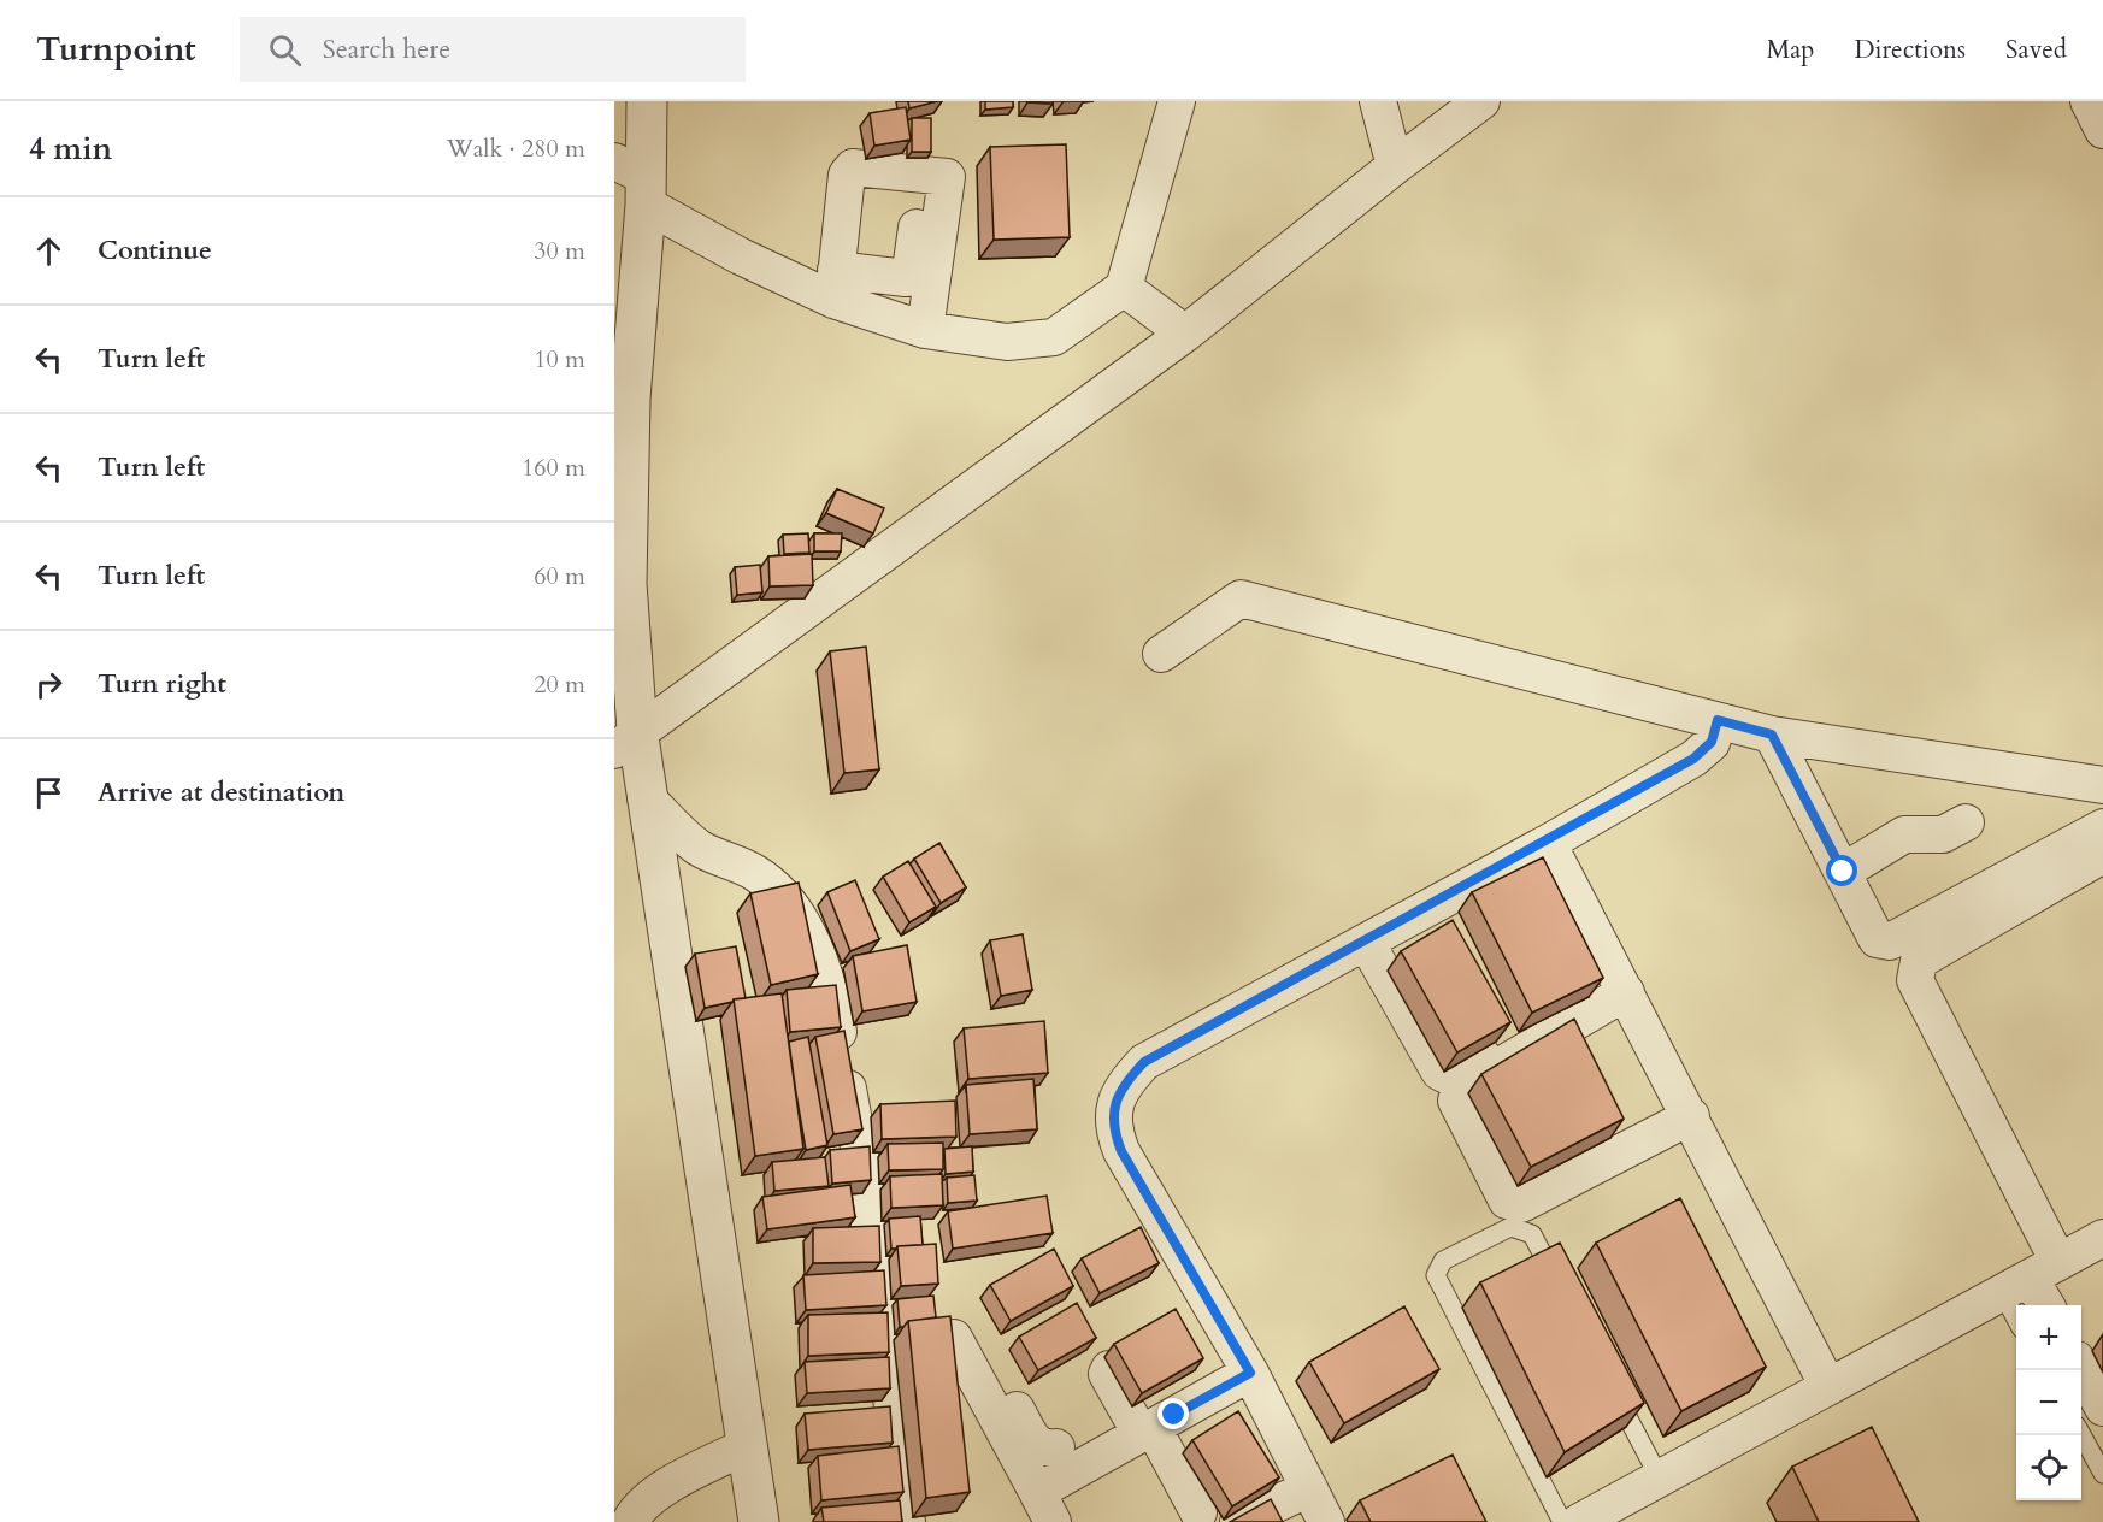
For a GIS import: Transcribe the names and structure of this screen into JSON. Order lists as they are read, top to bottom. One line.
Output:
{"page":{"header":"Turnpoint","search":"Search here","nav":["Map","Directions","Saved"],"heading":["4 min","Walk · 280 m"],"list":[["Continue","30 m"],["Turn left","10 m"],["Turn left","160 m"],["Turn left","60 m"],["Turn right","20 m"],"Arrive at destination"],"map_buttons":["+","−"]}}
